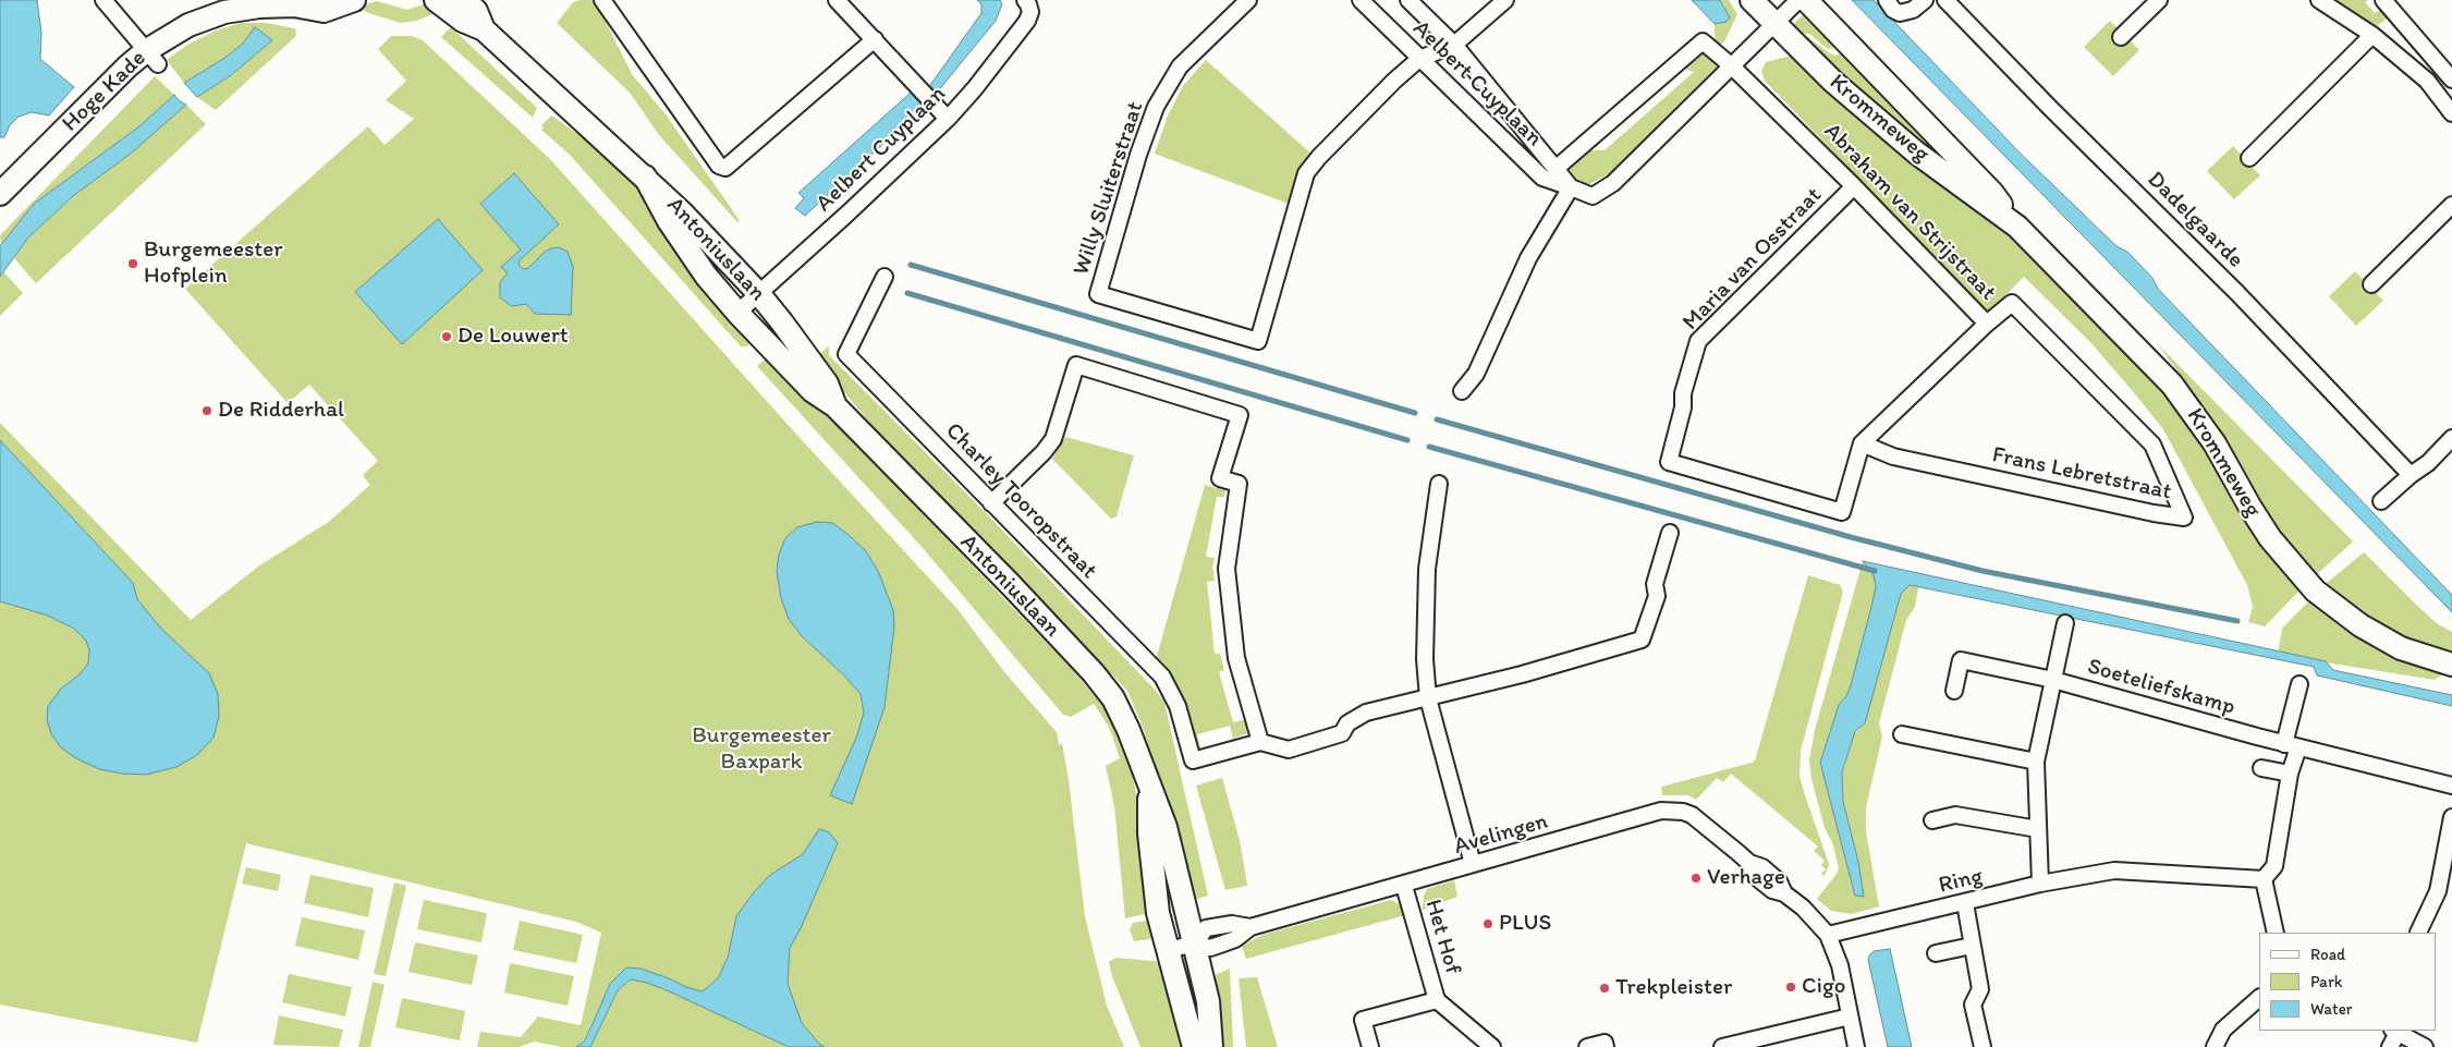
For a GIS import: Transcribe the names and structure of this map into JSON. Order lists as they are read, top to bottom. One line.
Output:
{"streets":{"main road":["Hoge Kade","Krommeweg","Antoniuslaan"],"street":["Aelbert Cuyplaan","Willy Sluiterstraat","Abraham van Strijstraat","Dadelgaarde","Maria van Osstraat","Frans Lebretstraat","Charley Tooropstraat","Soeteliefskamp","Avelingen","Ring","Het Hof"]},"crossings":[["Aelbert Cuyplaan","Krommeweg"],["Aelbert Cuyplaan","Willy Sluiterstraat"],["Aelbert Cuyplaan","Abraham van Strijstraat"],["Aelbert Cuyplaan","Antoniuslaan"],["Abraham van Strijstraat","Maria van Osstraat"],["Abraham van Strijstraat","Frans Lebretstraat"],["Antoniuslaan","Avelingen"],["Maria van Osstraat","Frans Lebretstraat"],["Soeteliefskamp","Ring"],["Avelingen","Ring"],["Avelingen","Het Hof"]],"parks":["Burgemeester Baxpark"],"places":["Burgemeester Hofplein","De Louwert","De Ridderhal","Verhage","PLUS","Cigo","Trekpleister"],"legend":["Road","Park","Water"]}
